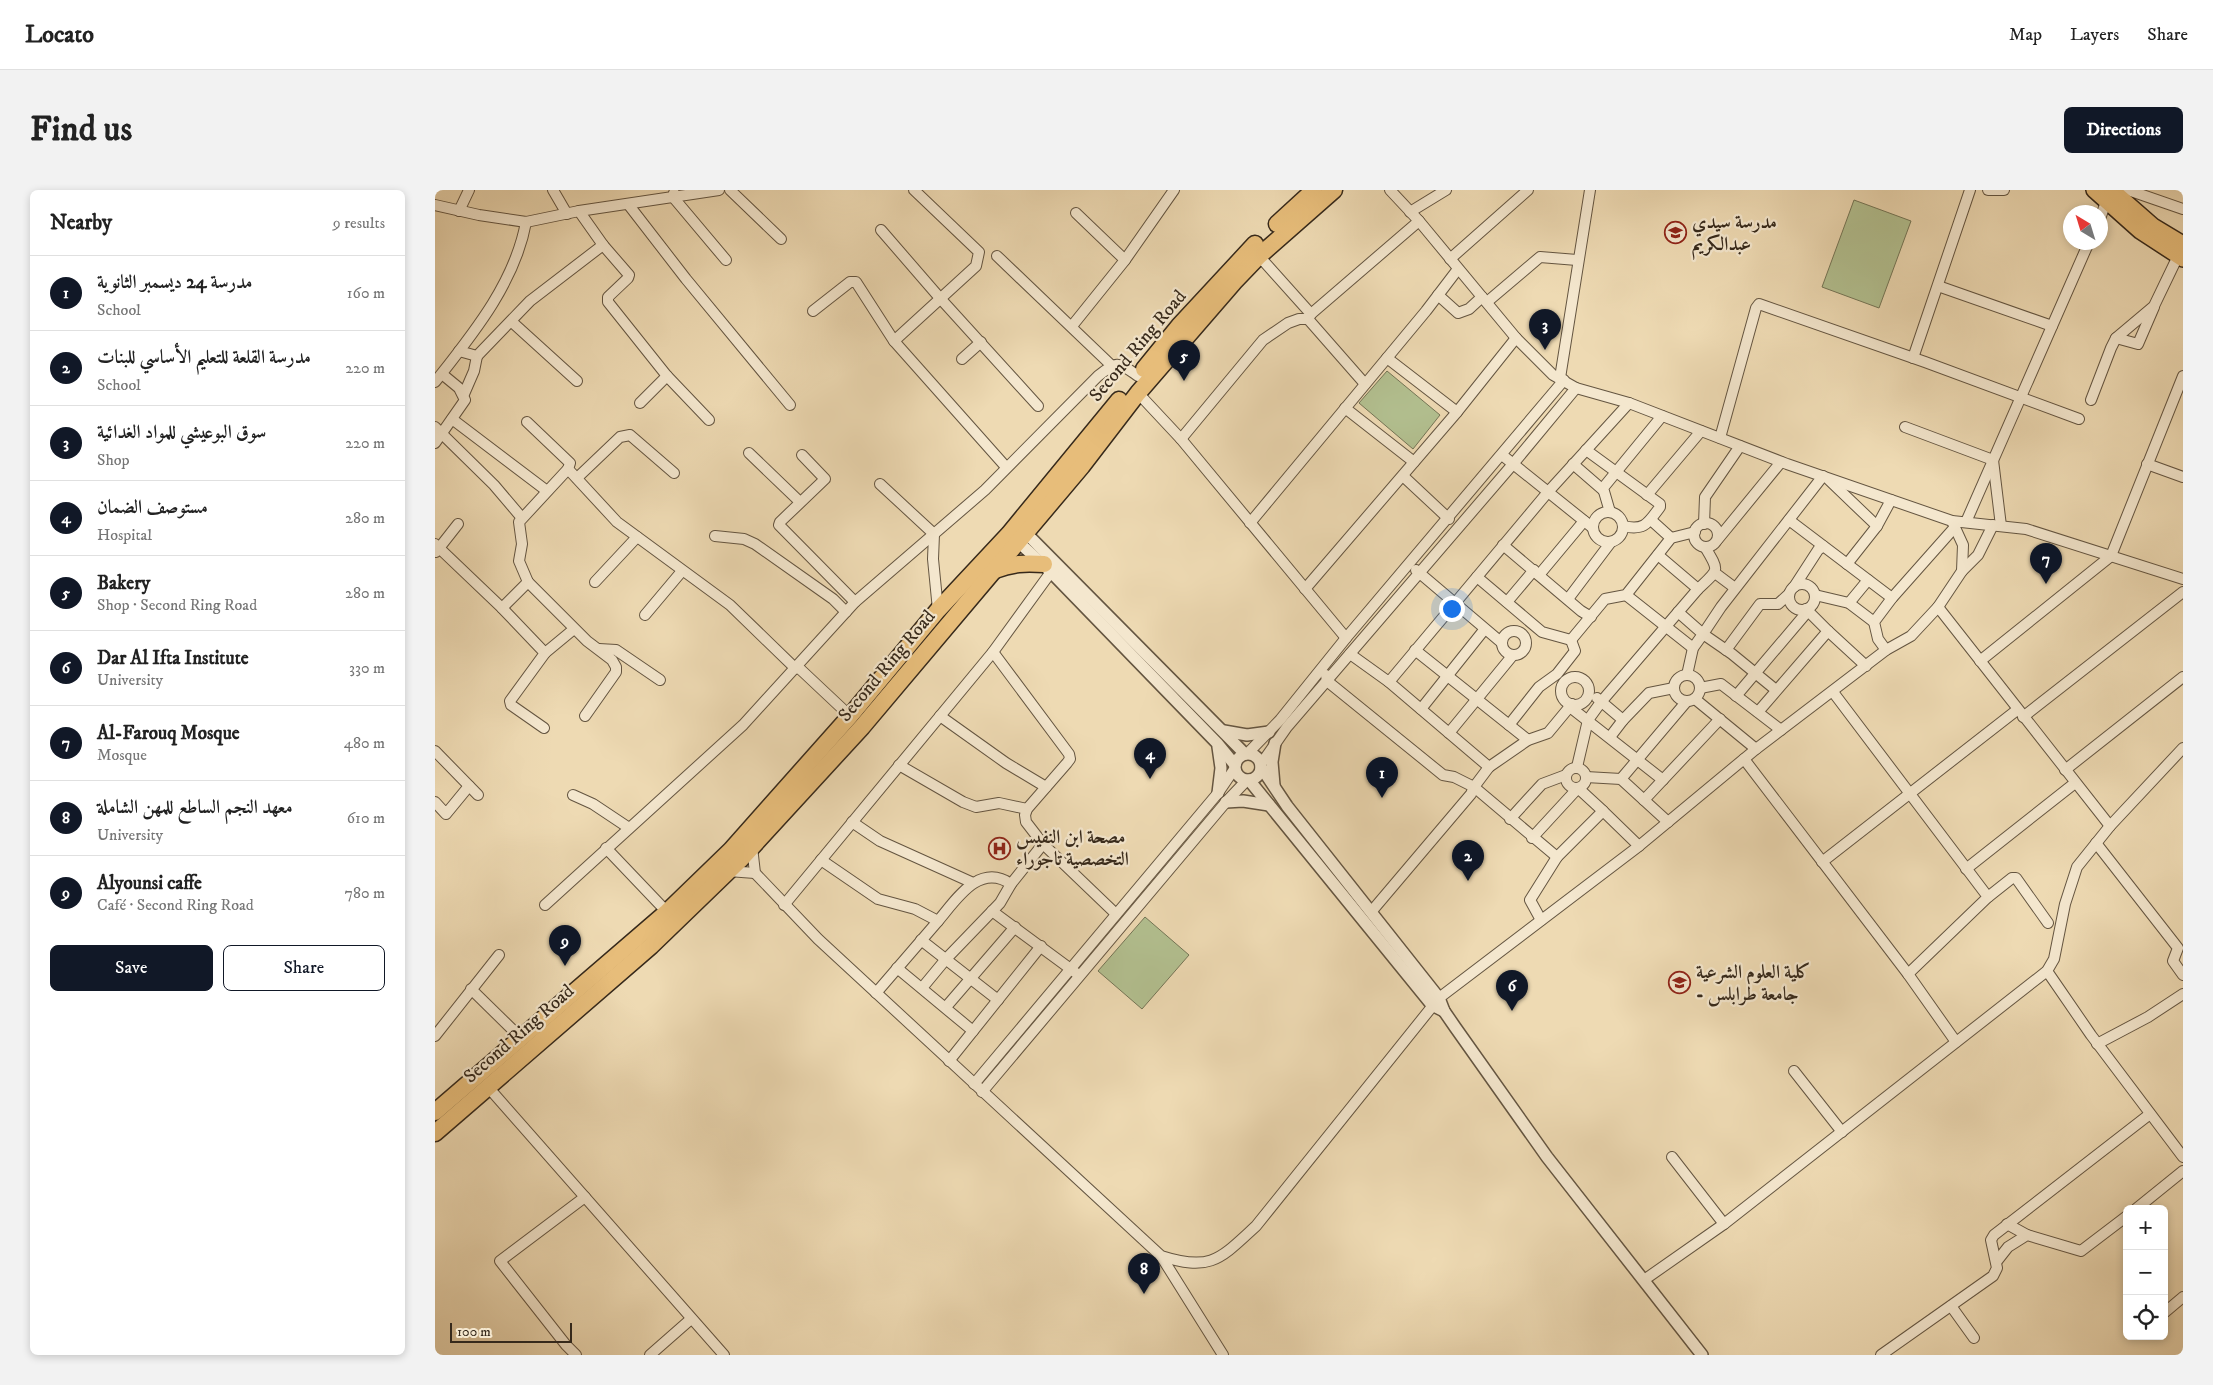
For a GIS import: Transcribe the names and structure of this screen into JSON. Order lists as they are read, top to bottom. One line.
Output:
{"streets":{"highway":["Second Ring Road"]},"places":{"school or university":["مدرسة سيدي عبدالكريم","كلية العلوم الشرعية - جامعة طرابلس"],"hospital":["مصحة ابن النفيس التخصصية تاجوراء"]},"scale_bar":"100 m","north":"top left","page":{"header":"Locato","nav":["Map","Layers","Share"],"buttons":["Directions",["Save","Share"]],"title":"Find us","heading":["Nearby","9 results"],"list":[{"mark":"1","name":"مدرسة 24 ديسمبر الثانوية","note":"School","value":"160 m"},{"mark":"2","name":"مدرسة القلعة للتعليم الأساسي للبنات","note":"School","value":"220 m"},{"mark":"3","name":"سوق البوعيشي للمواد الغدائية","note":"Shop","value":"220 m"},{"mark":"4","name":"مستوصف الضمان","note":"Hospital","value":"280 m"},{"mark":"5","name":"Bakery","note":"Shop · Second Ring Road","value":"280 m"},{"mark":"6","name":"Dar Al Ifta Institute","note":"University","value":"330 m"},{"mark":"7","name":"Al-Farouq Mosque","note":"Mosque","value":"480 m"},{"mark":"8","name":"معهد النجم الساطع للمهن الشاملة","note":"University","value":"610 m"},{"mark":"9","name":"Alyounsi caffe","note":"Café · Second Ring Road","value":"780 m"}],"pins":["3","5","7","4","1","2","9","6","8"],"map_buttons":["+","−"],"scale":"100 m"}}
